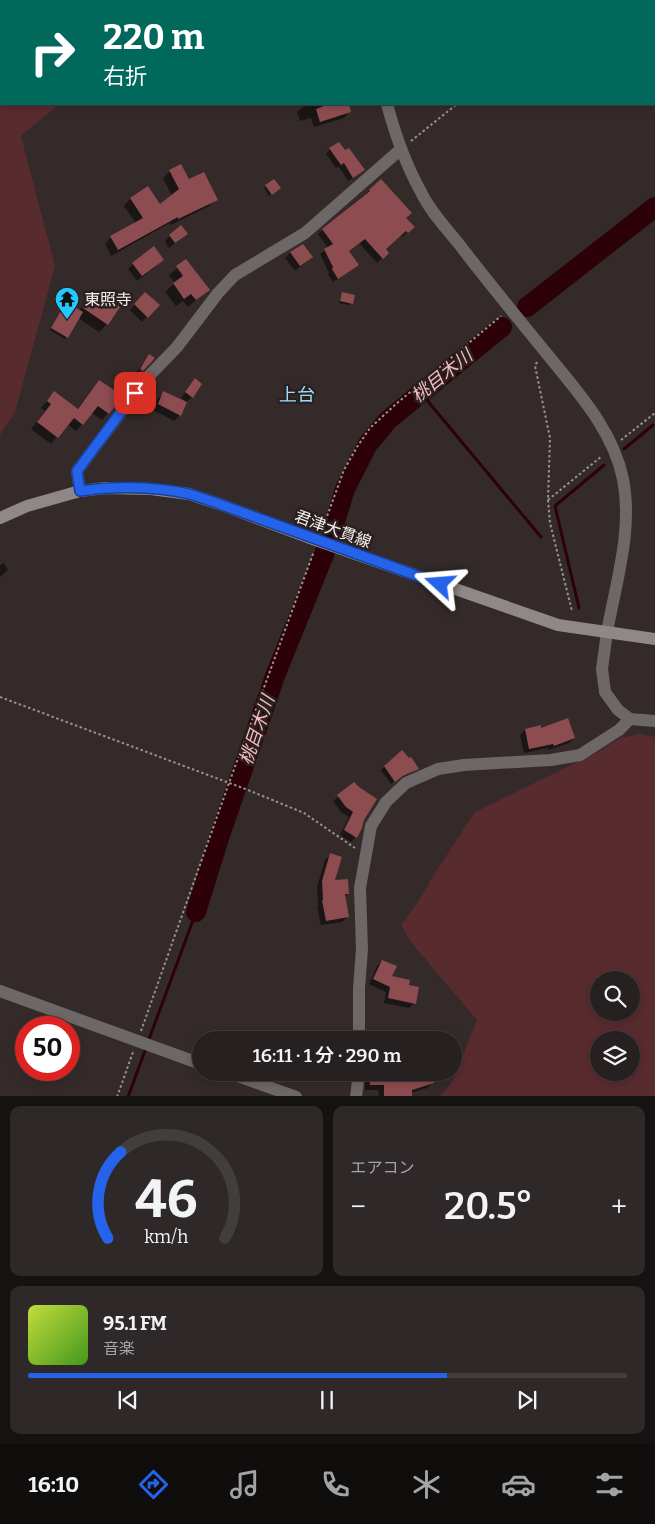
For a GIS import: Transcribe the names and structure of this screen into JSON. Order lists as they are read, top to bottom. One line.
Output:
{"streets":{"main road":["君津大貫線"]},"districts":["上台"],"water":["桃目木川"],"places":{"temple":["東照寺"]},"page":{"turn":["220 m","右折"],"limit":"50","trip":"16:11 · 1 分 · 290 m","tile":"エアコン","heat":["−","20.5°","+"],"song":["95.1 FM","音楽"],"tabs":"16:10","gauge":["46","km/h"]}}
